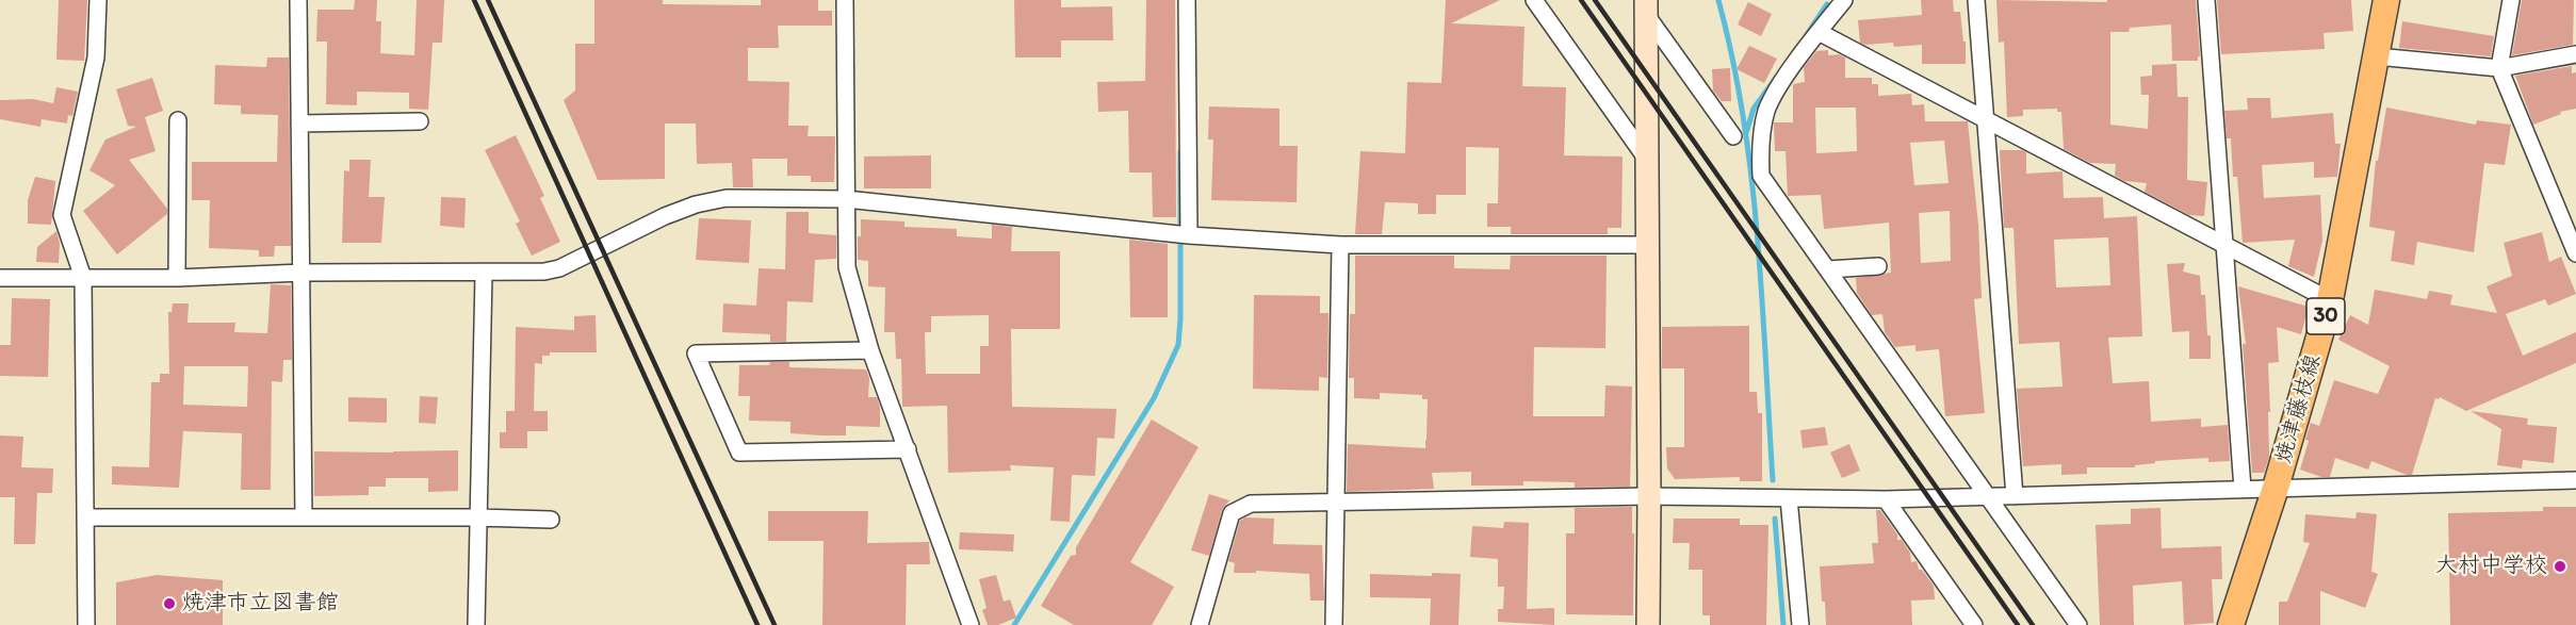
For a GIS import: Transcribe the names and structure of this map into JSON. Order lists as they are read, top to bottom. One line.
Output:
{"streets":{"main road":["30","焼津藤枝線"]},"places":["大村中学校","焼津市立図書館"]}
